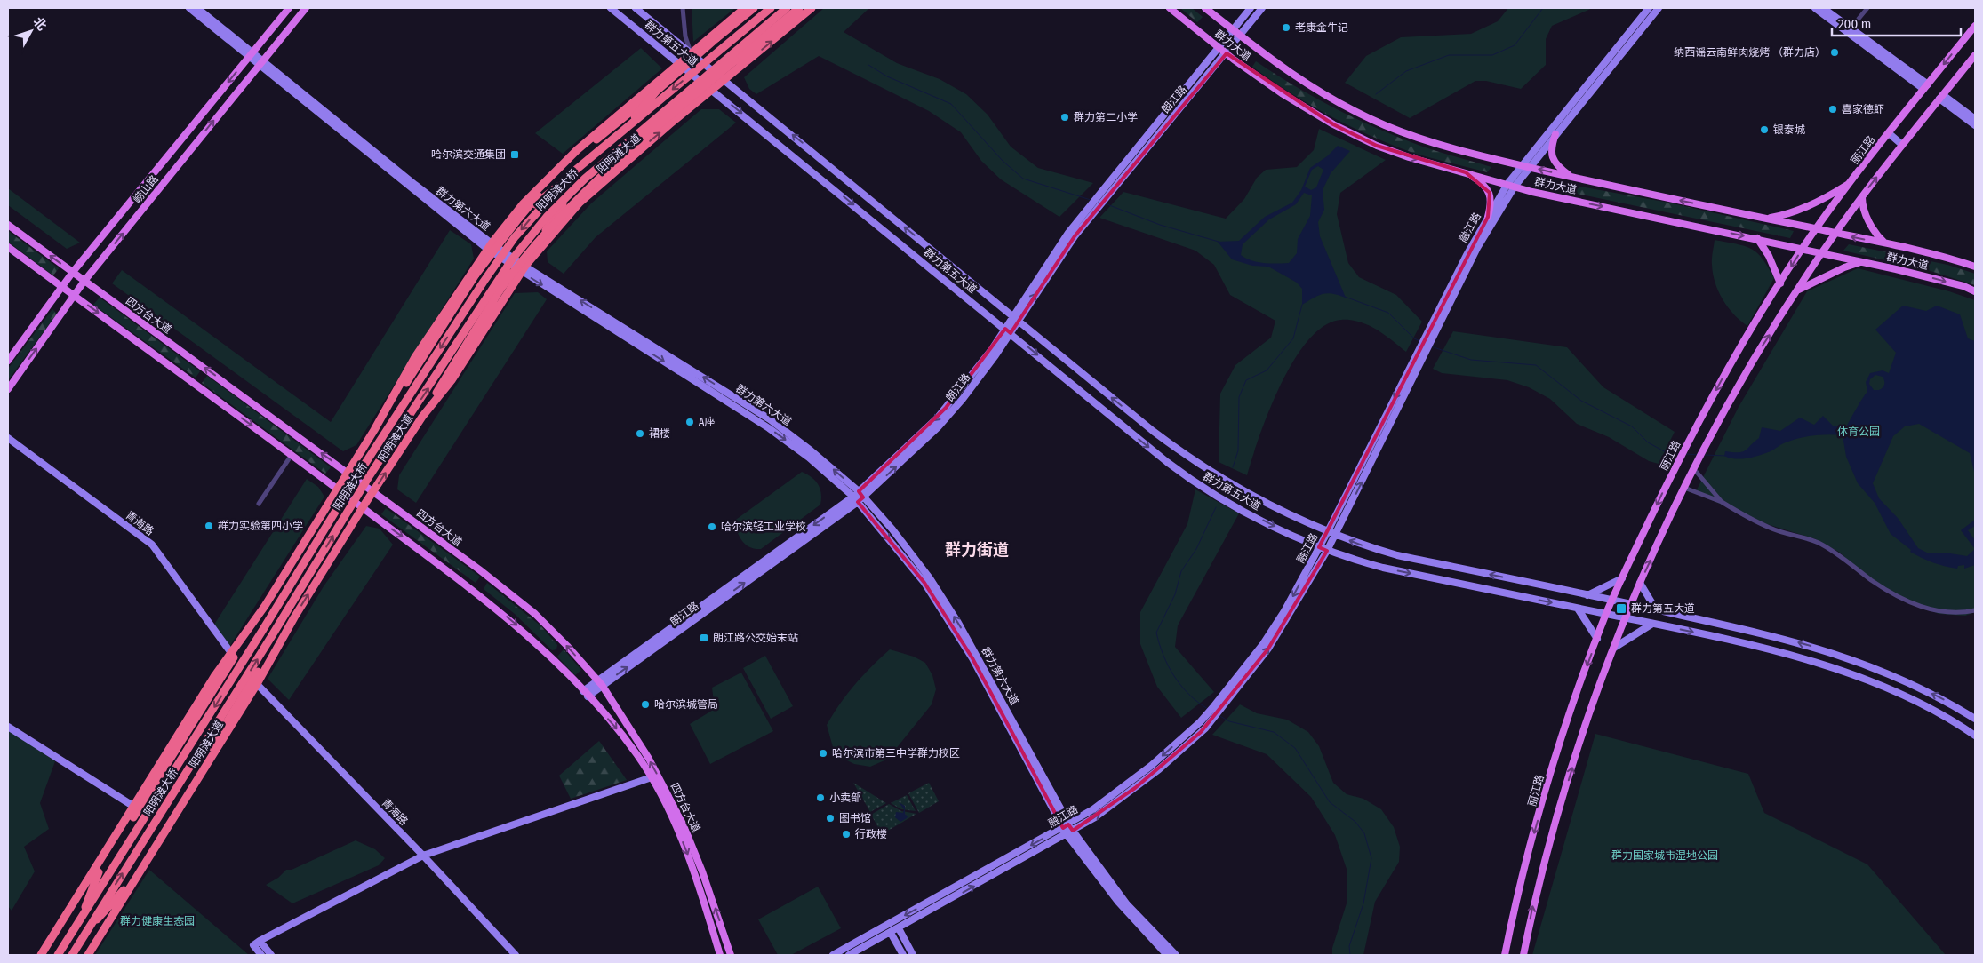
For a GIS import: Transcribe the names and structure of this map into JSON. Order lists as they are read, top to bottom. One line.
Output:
{"streets":{"highway":["阳明滩大道","阳明滩大桥"],"main road":["群力第五大道","群力大道","朗江路","丽江路","崂山路","群力第六大道","融江路","四方台大道","青海路"]},"crossings":[["群力第五大道","朗江路"],["群力第五大道","丽江路"],["群力第五大道","阳明滩大道"],["群力第五大道","融江路"],["群力大道","朗江路"],["群力大道","丽江路"],["群力大道","融江路"],["朗江路","群力第六大道"],["朗江路","四方台大道"],["阳明滩大道","群力第六大道"],["阳明滩大道","四方台大道"],["阳明滩大道","青海路"],["崂山路","群力第六大道"],["崂山路","四方台大道"],["群力第六大道","融江路"]],"districts":["群力街道"],"parks":["体育公园","群力国家城市湿地公园","群力健康生态园"],"places":{"other":["老康金牛记","纳西谣云南鲜肉烧烤 （群力店）","喜家德虾","群力第二小学","银泰城","A座","裙楼","群力实验第四小学","哈尔滨轻工业学校","哈尔滨城管局","哈尔滨市第三中学群力校区","小卖部","图书馆","行政楼"],"transit":["哈尔滨交通集团","群力第五大道","朗江路公交始末站"]},"scale_bar":"200 m","north":"top right"}
